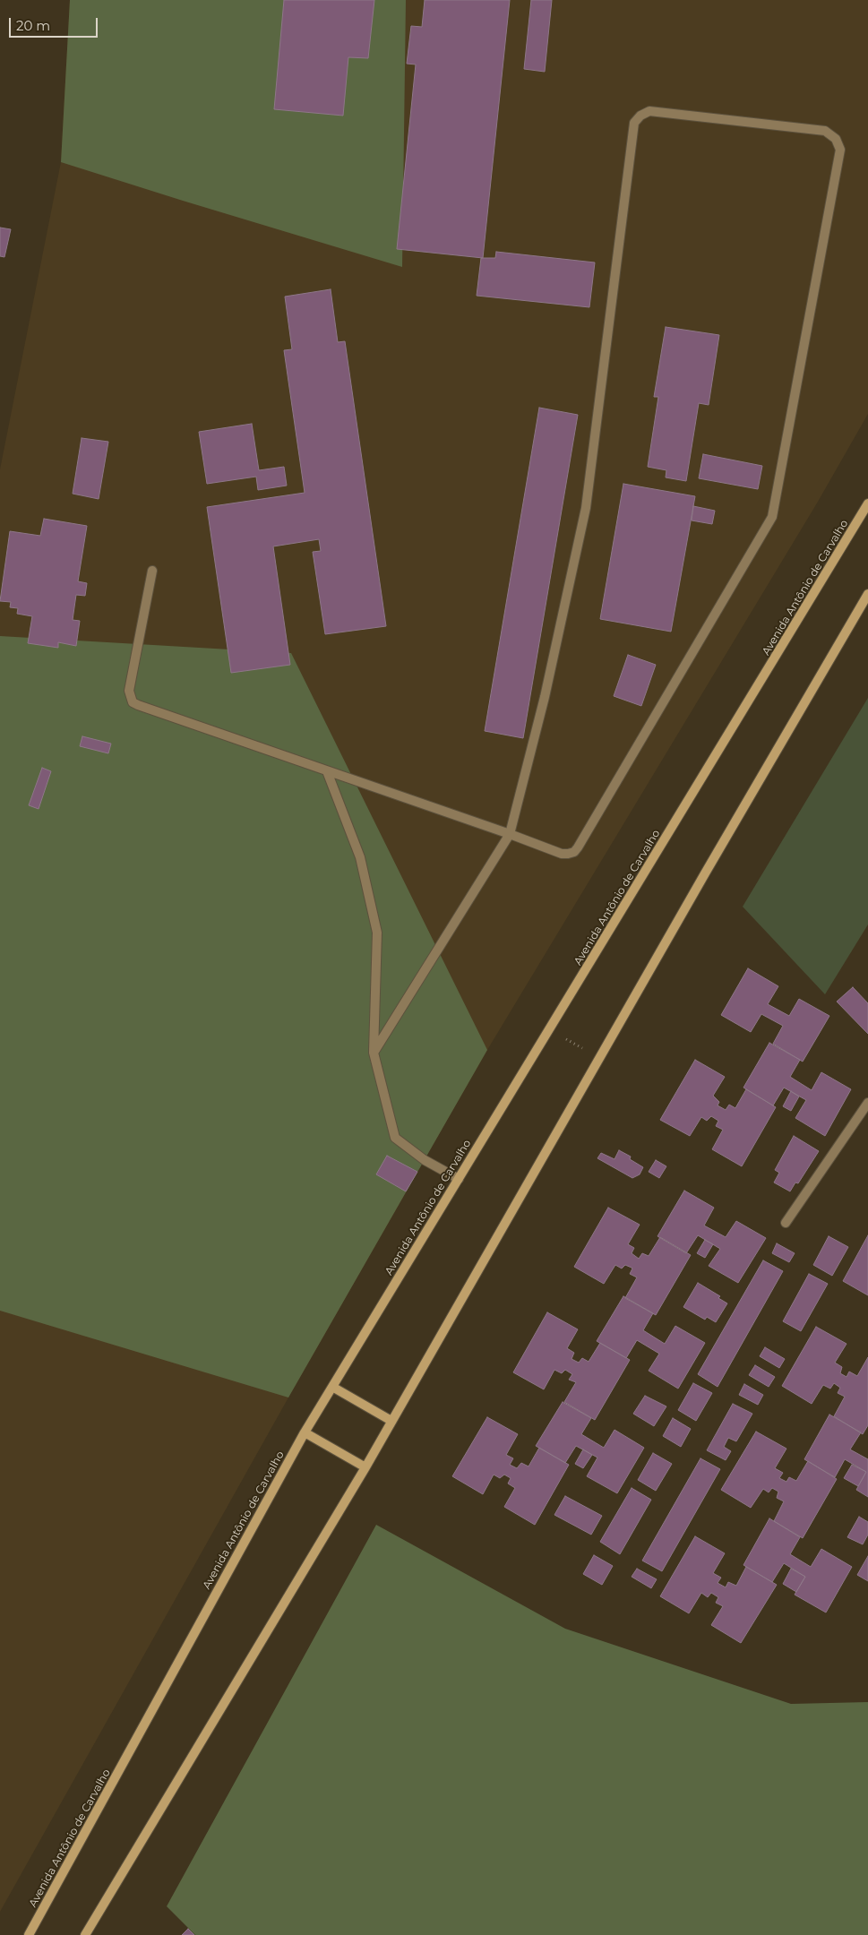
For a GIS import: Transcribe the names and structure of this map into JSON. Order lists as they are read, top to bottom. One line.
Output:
{"streets":{"main road":["Avenida Antônio de Carvalho"]},"scale_bar":"20 m"}
